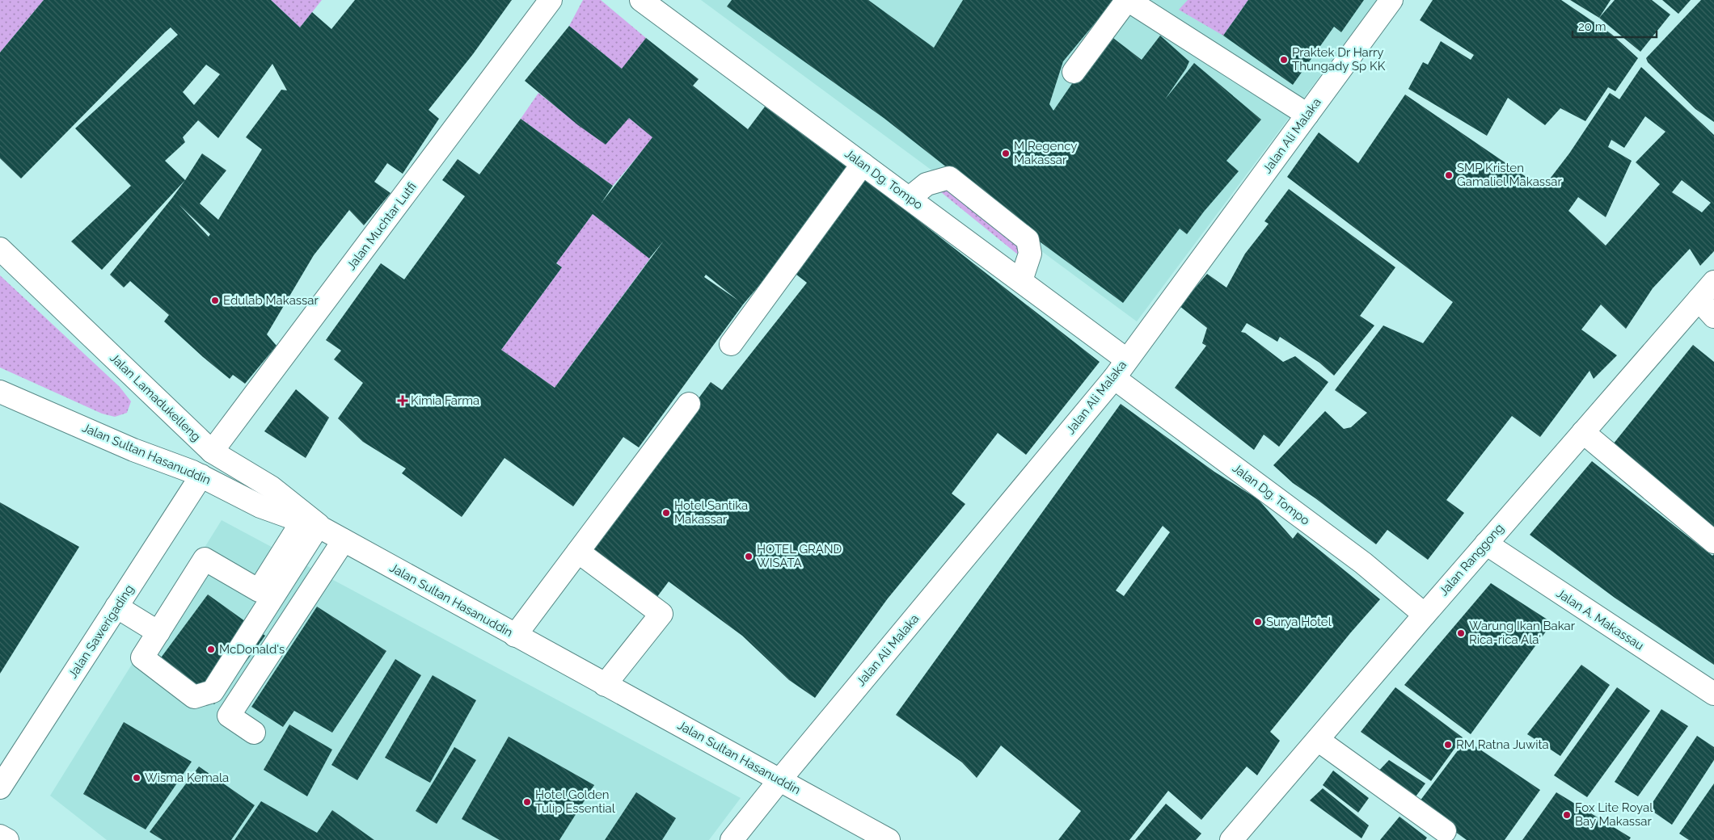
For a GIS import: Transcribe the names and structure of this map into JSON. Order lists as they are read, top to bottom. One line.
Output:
{"streets":{"street":["Jalan Ali Malaka","Jalan Dg. Tompo","Jalan Muchtar Lutfi","Jalan Lamadukelleng","Jalan Sultan Hasanuddin","Jalan Ranggong","Jalan A. Makassau","Jalan Sawerigading"]},"crossings":[["Jalan Ali Malaka","Jalan Dg. Tompo"],["Jalan Ali Malaka","Jalan Sultan Hasanuddin"],["Jalan Dg. Tompo","Jalan Ranggong"],["Jalan Muchtar Lutfi","Jalan Lamadukelleng"],["Jalan Lamadukelleng","Jalan Sultan Hasanuddin"],["Jalan Sultan Hasanuddin","Jalan Sawerigading"],["Jalan Ranggong","Jalan A. Makassau"]],"places":{"other":["Praktek Dr Harry Thungady Sp KK","M Regency Makassar","SMP Kristen Gamaliel Makassar","Edulab Makassar","Hotel Santika Makassar","HOTEL GRAND WISATA","Surya Hotel","Warung Ikan Bakar Rica-rica Ala'","McDonald's","RM Ratna Juwita","Wisma Kemala","Hotel Golden Tulip Essential","Fox Lite Royal Bay Makassar"],"health":["Kimia Farma"]},"scale_bar":"20 m"}
